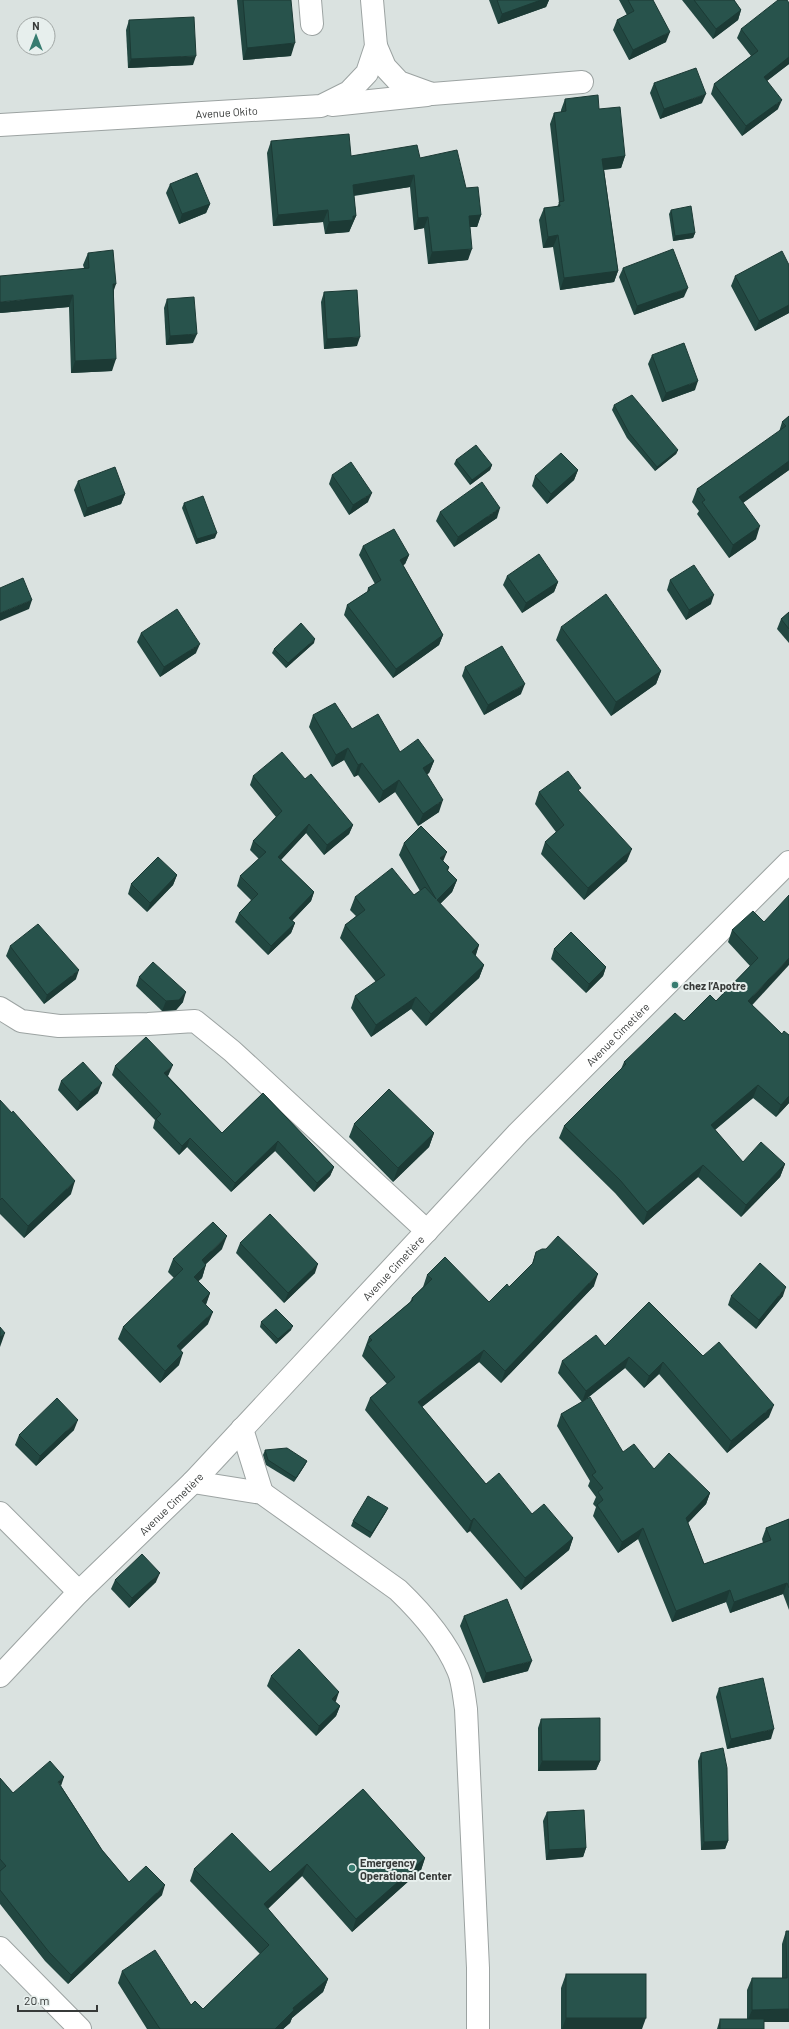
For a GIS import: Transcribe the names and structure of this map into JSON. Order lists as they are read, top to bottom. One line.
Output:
{"streets":{"street":["Avenue Okito","Avenue Cimetière"]},"places":["chez l’Apotre","Emergency Operational Center"],"scale_bar":"20 m","north":"top"}
